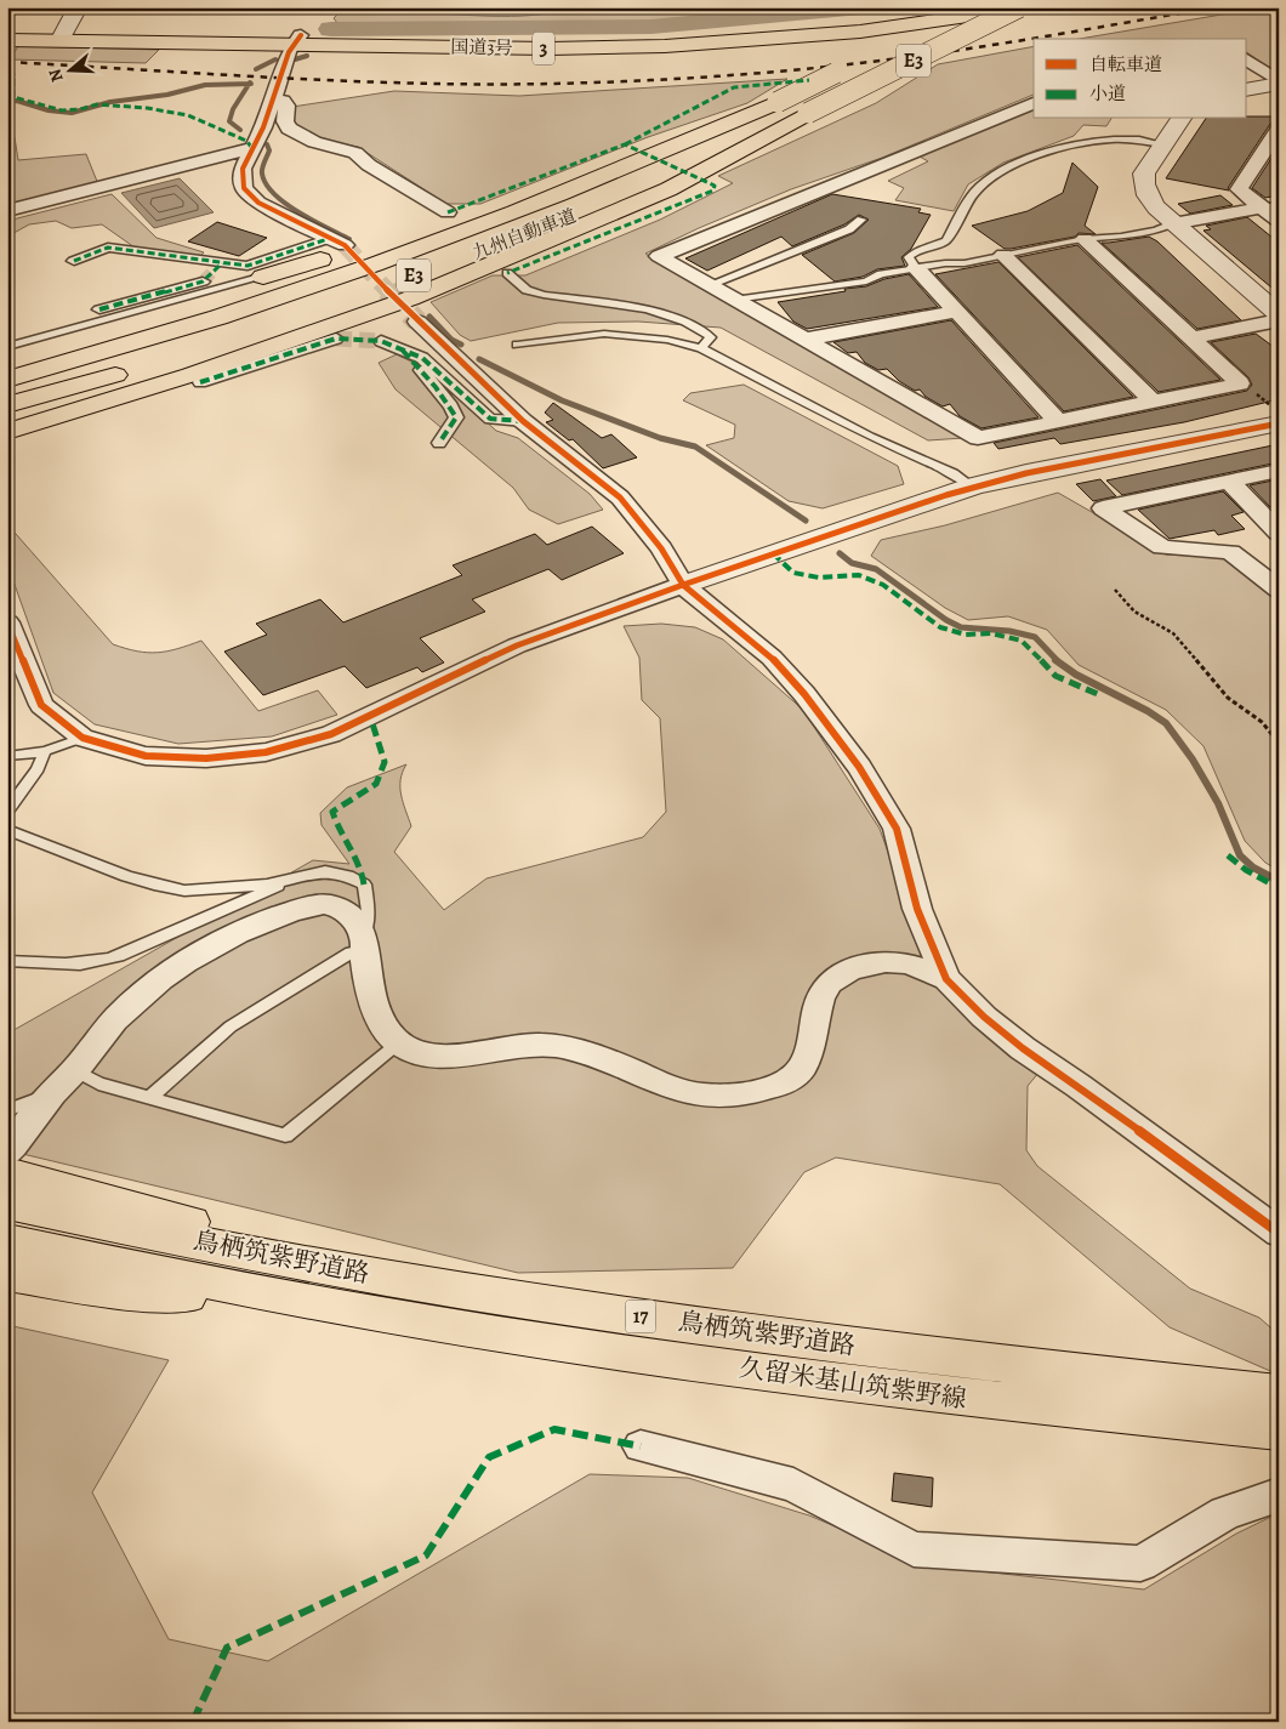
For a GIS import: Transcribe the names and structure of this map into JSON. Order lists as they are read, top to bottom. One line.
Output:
{"streets":{"main road":["国道3号","3","E3","九州自動車道","鳥栖筑紫野道路","17","久留米基山筑紫野線"]},"crossings":[["鳥栖筑紫野道路","17"],["鳥栖筑紫野道路","久留米基山筑紫野線"]],"legend":["自転車道","小道"],"north":"left"}
